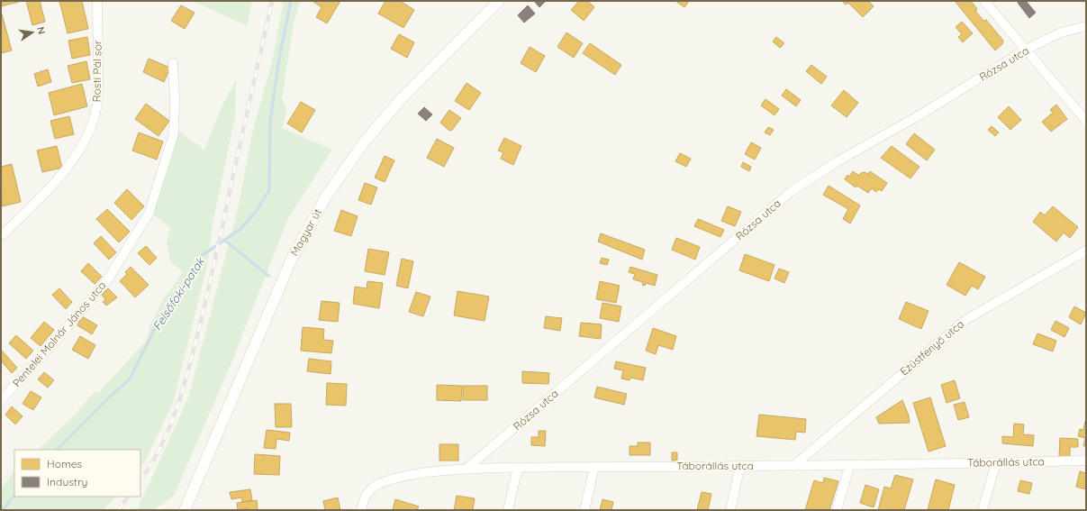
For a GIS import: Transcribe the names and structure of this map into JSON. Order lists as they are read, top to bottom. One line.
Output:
{"streets":{"street":["Rózsa utca","Rosti Pál sor","Magyar út","Pentelei Molnár János utca","Ezüstfenyő utca","Táborállás utca"]},"crossings":[["Rózsa utca","Táborállás utca"],["Ezüstfenyő utca","Táborállás utca"]],"water":["Felsőfoki-patak"],"legend":["Homes","Industry"],"north":"right"}
